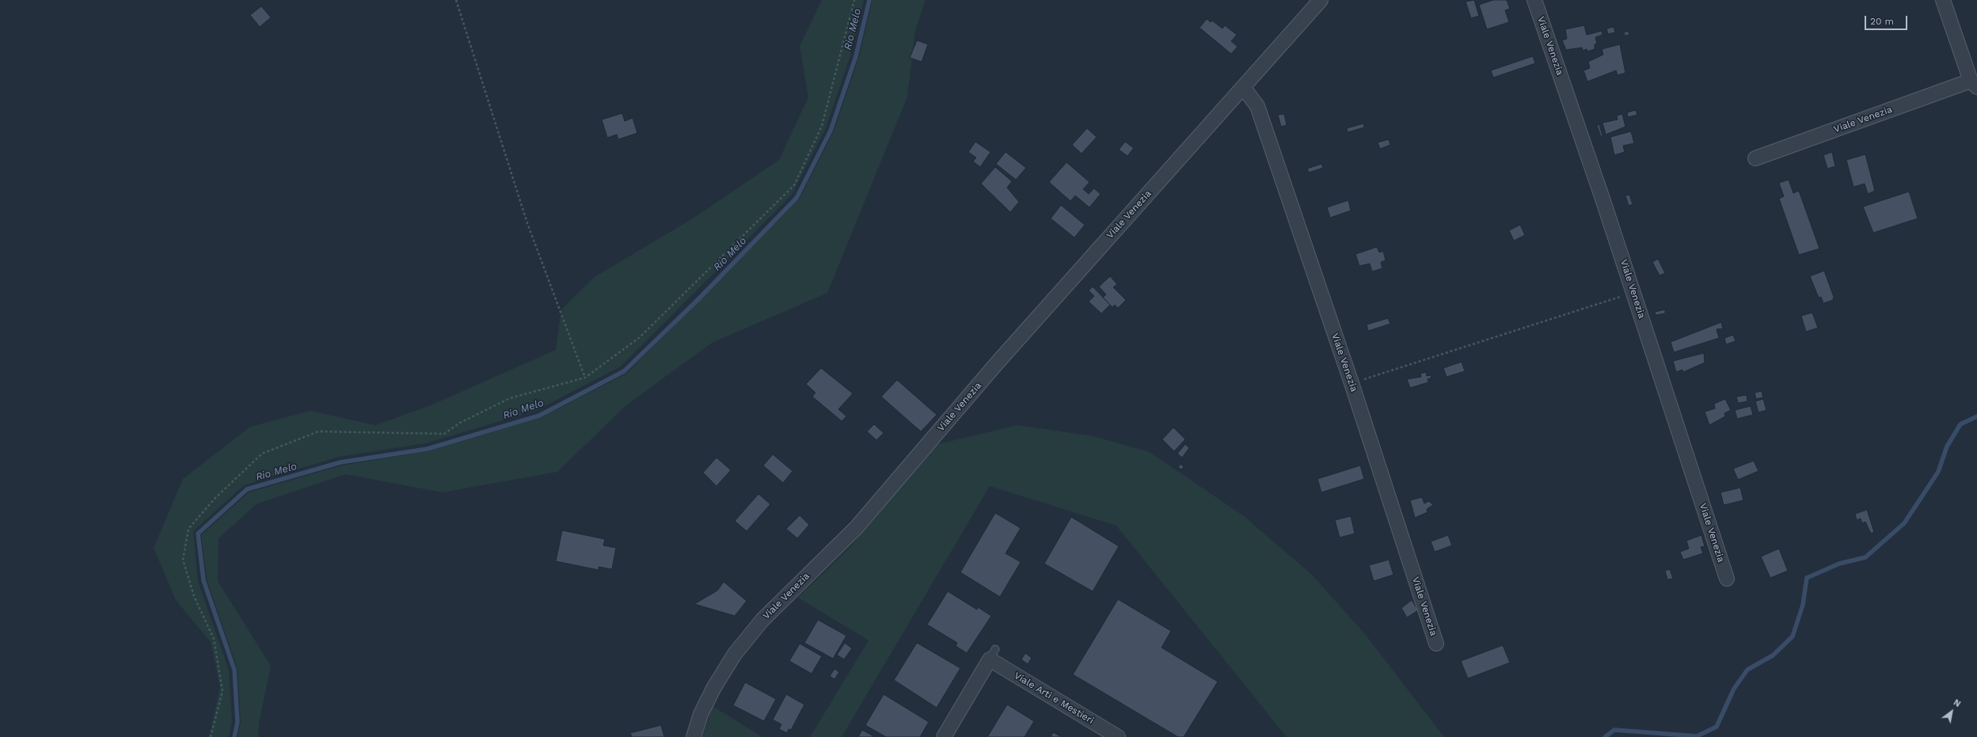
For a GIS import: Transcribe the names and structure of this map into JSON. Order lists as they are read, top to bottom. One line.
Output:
{"streets":{"street":["Viale Venezia","Viale Arti e Mestieri"]},"water":["Rio Melo"],"scale_bar":"20 m","north":"top right"}
